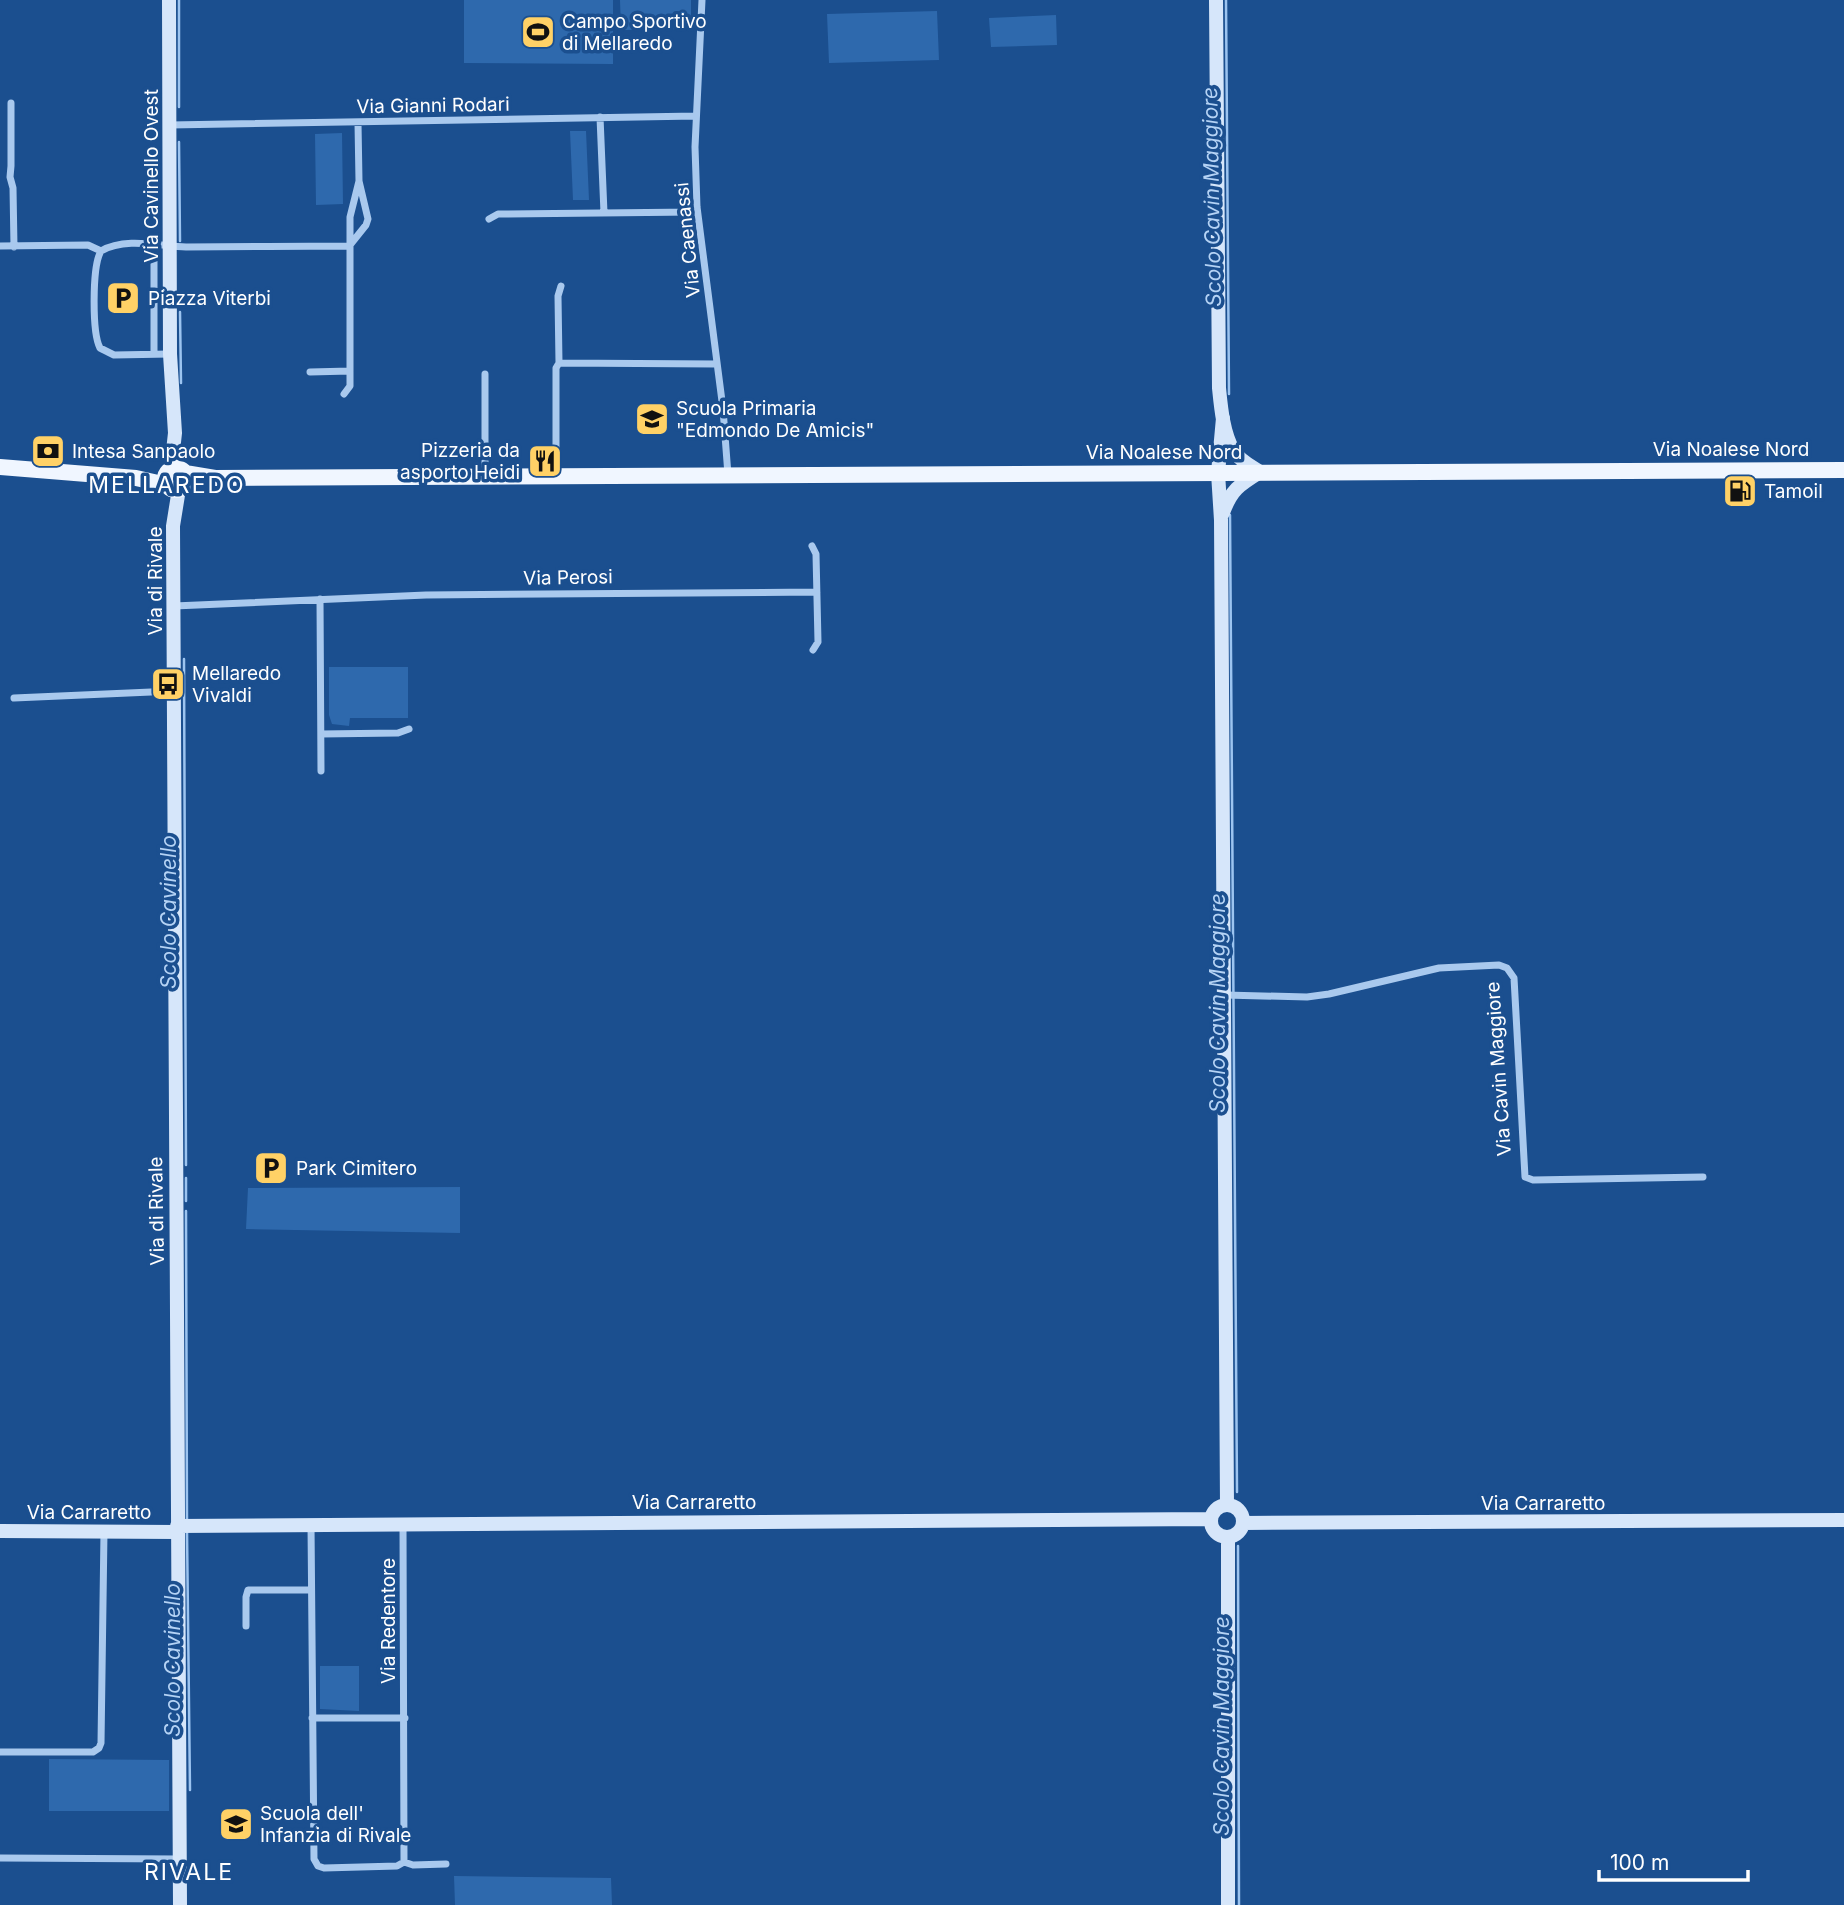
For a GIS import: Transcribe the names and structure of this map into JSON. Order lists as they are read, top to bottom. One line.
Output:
{"streets":{"main road":["Via Noalese Nord"],"street":["Via Gianni Rodari","Via Cavinello Ovest","Via Caenassi","Via Perosi","Via di Rivale","Via Cavin Maggiore","Via Carraretto","Via Redentore"]},"crossings":[["Via Gianni Rodari","Via Cavinello Ovest"],["Via Gianni Rodari","Via Caenassi"],["Via Cavinello Ovest","Via Noalese Nord"],["Via Cavinello Ovest","Via di Rivale"],["Via Caenassi","Via Noalese Nord"],["Via Noalese Nord","Via di Rivale"],["Via Perosi","Via di Rivale"],["Via di Rivale","Via Carraretto"],["Via Carraretto","Via Redentore"]],"districts":["MELLAREDO","RIVALE"],"water":["Scolo Cavin Maggiore","Scolo Cavinello"],"places":{"sports":["Campo Sportivo di Mellaredo"],"parking":["Piazza Viterbi","Park Cimitero"],"school or university":["Scuola Primaria \"Edmondo De Amicis\"","Scuola dell' Infanzia di Rivale"],"bank":["Intesa Sanpaolo"],"restaurant":["Pizzeria da asporto Heidi"],"fuel station":["Tamoil"],"bus stop":["Mellaredo Vivaldi"]},"scale_bar":"100 m"}
